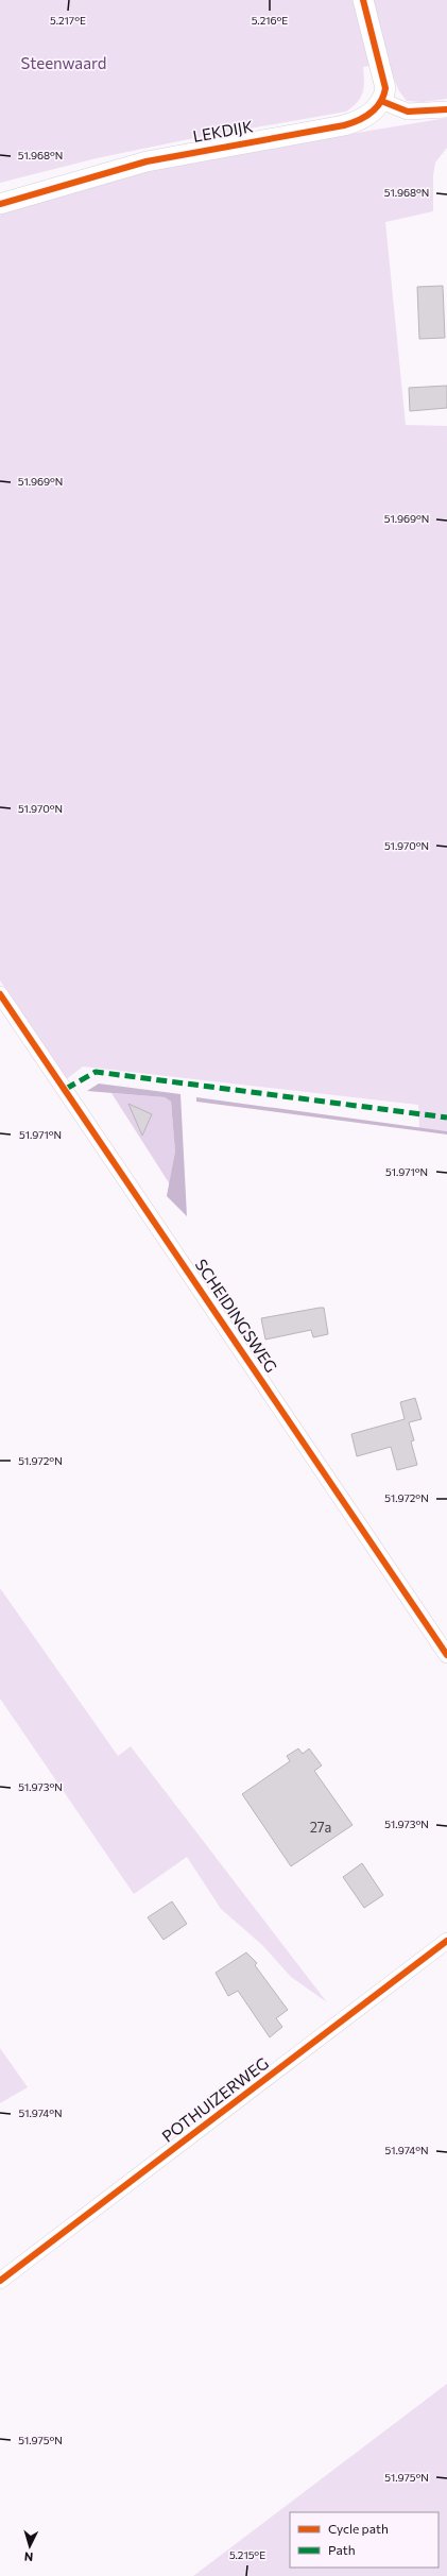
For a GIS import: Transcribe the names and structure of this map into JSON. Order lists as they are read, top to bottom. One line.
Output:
{"streets":{"street":["LEKDIJK","SCHEIDINGSWEG","POTHUIZERWEG"]},"parks":["Steenwaard"],"house_numbers":["27a"],"legend":["Cycle path","Path"],"north":"bottom","coordinates":["5.217°E","5.216°E","51.968°N","51.969°N","51.970°N","51.971°N","51.972°N","51.973°N","51.974°N","51.975°N","5.215°E"]}
